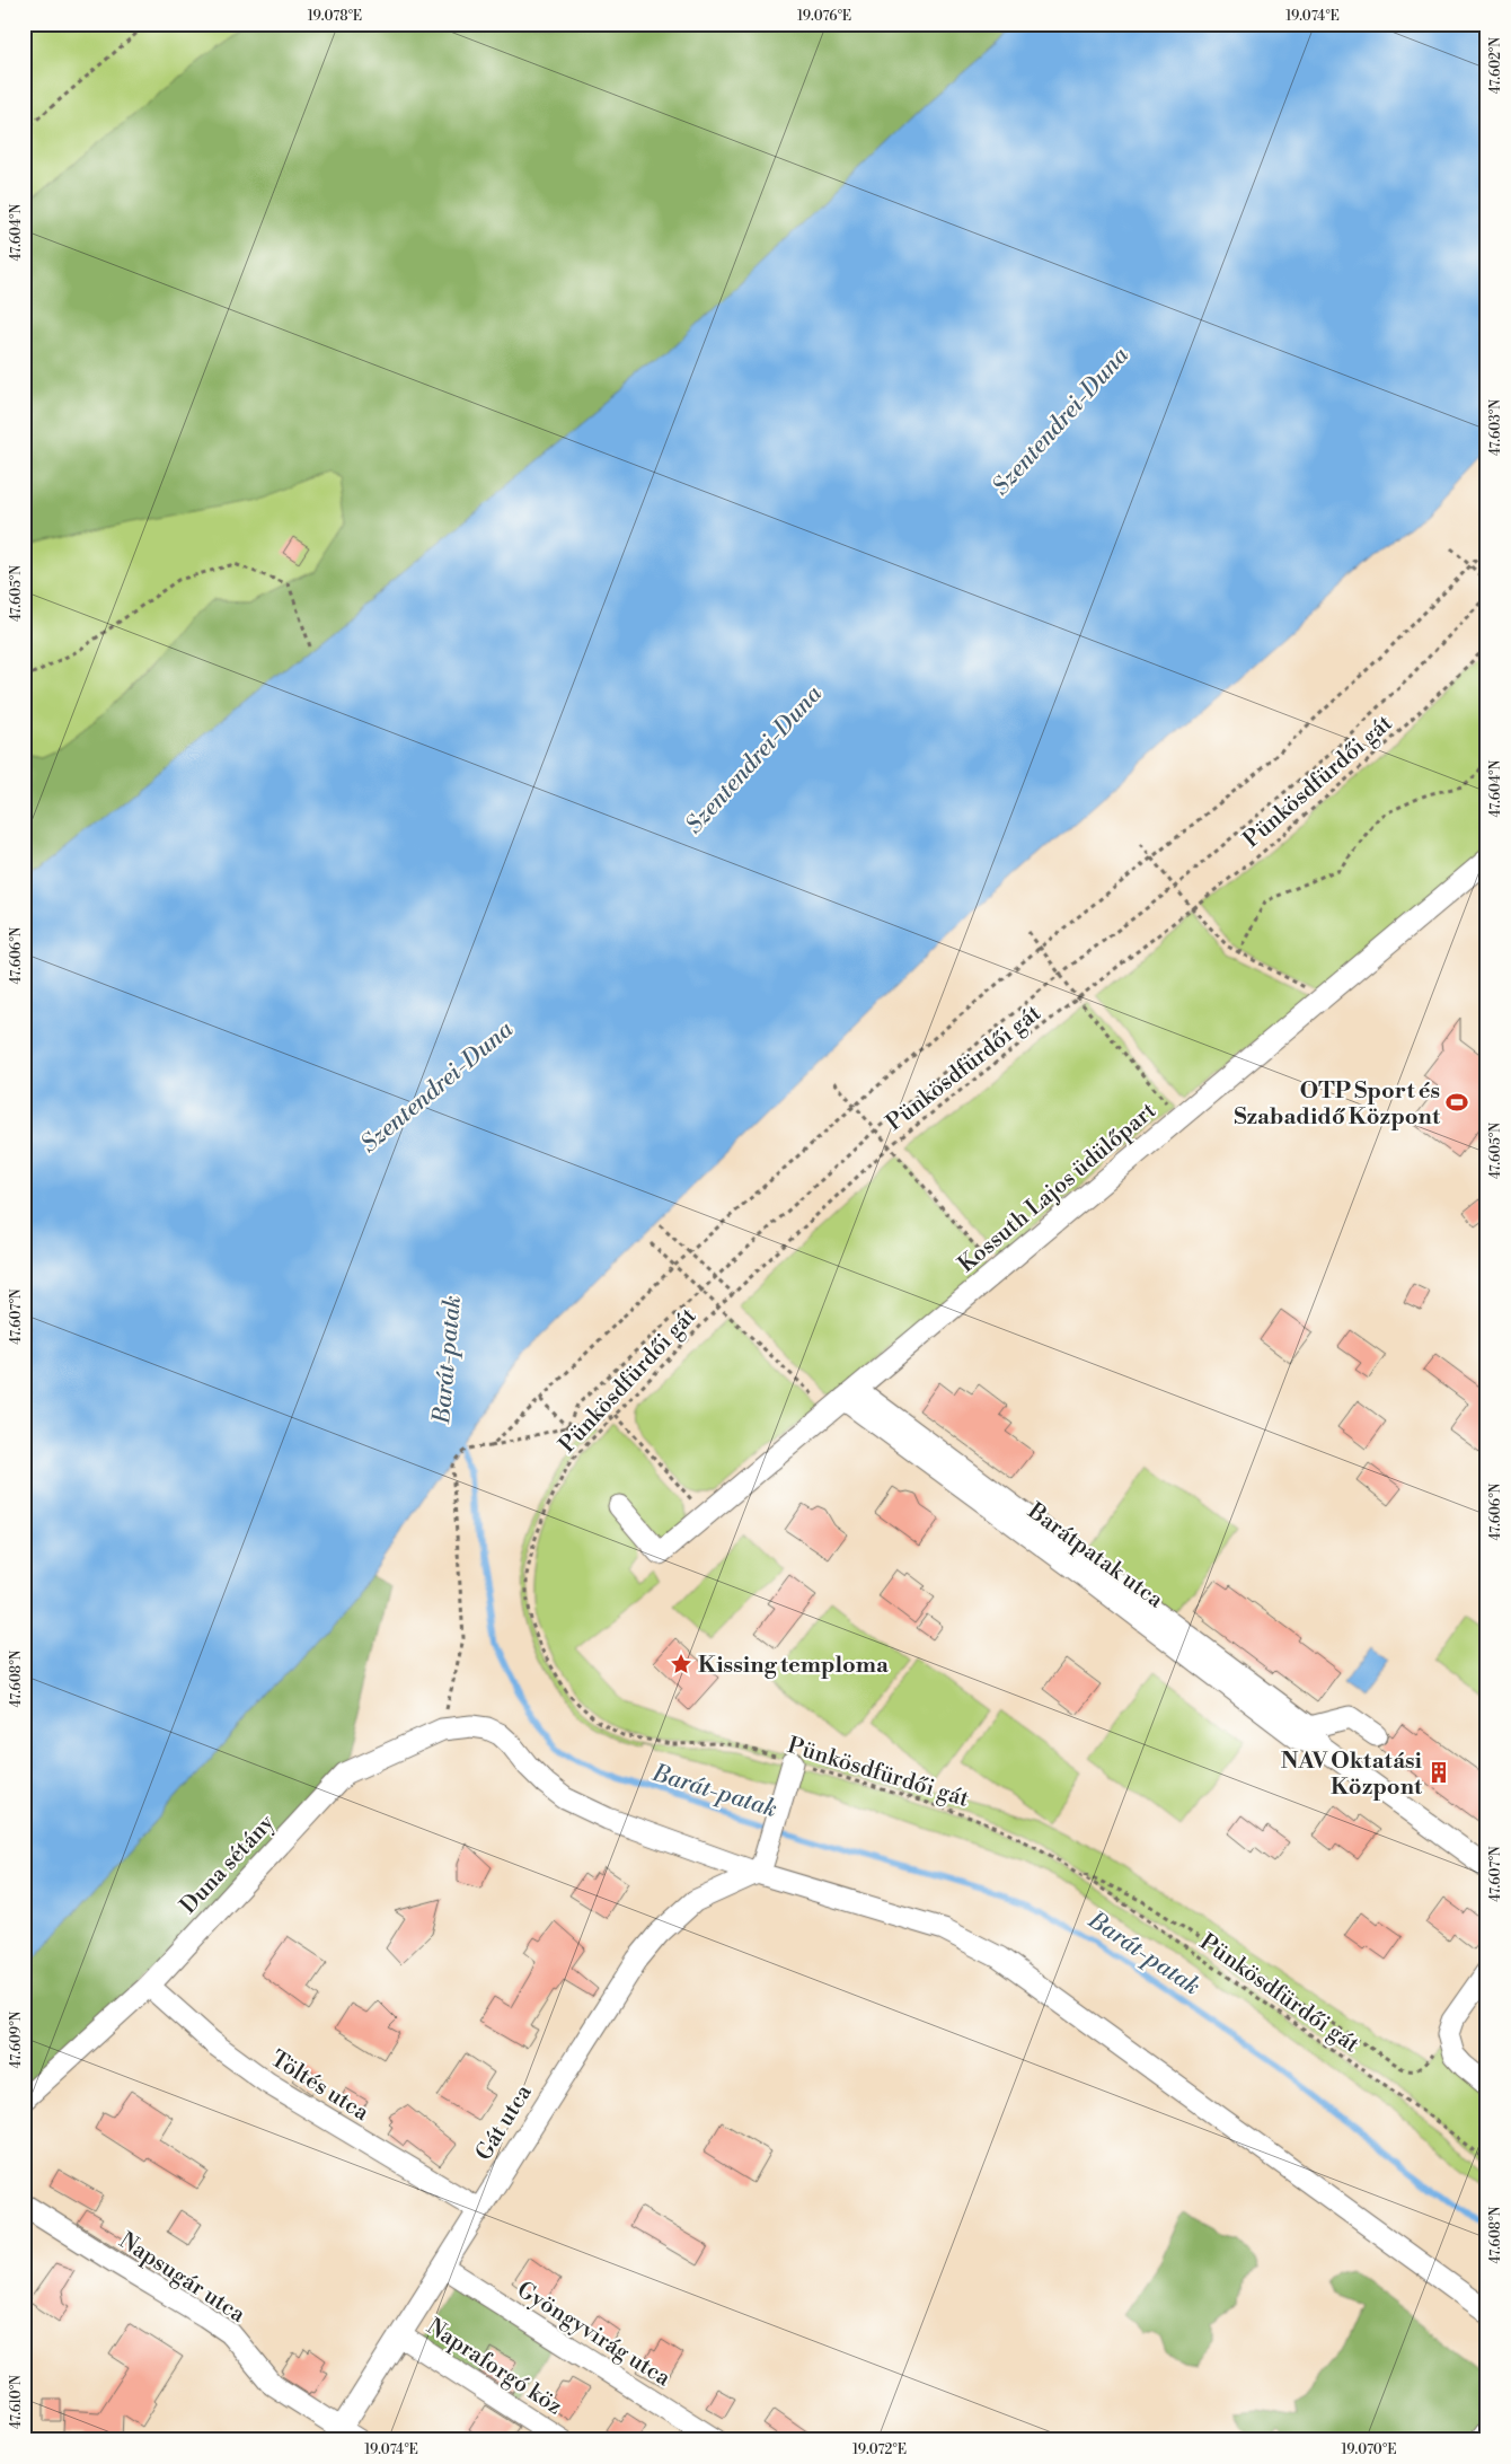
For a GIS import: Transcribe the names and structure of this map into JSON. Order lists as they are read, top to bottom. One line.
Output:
{"streets":{"street":["Kossuth Lajos üdülőpart","Barátpatak utca","Duna sétány","Töltés utca","Gát utca","Napsugár utca","Gyöngyvirág utca","Napraforgó köz"],"path":["Pünkösdfürdői gát"]},"crossings":[["Kossuth Lajos üdülőpart","Barátpatak utca"],["Duna sétány","Töltés utca"],["Duna sétány","Gát utca"],["Töltés utca","Gát utca"],["Gát utca","Napsugár utca"],["Gát utca","Gyöngyvirág utca"],["Gát utca","Napraforgó köz"]],"water":["Szentendrei-Duna","Barát-patak"],"places":{"sports":["OTP Sport és Szabadidő Központ"],"place":["Kissing temploma"],"building":["NAV Oktatási Központ"]},"coordinates":["19.078°E","19.076°E","19.074°E","47.602°N","47.604°N","47.603°N","47.605°N","47.606°N","47.607°N","47.608°N","47.609°N","47.610°N","19.072°E","19.070°E"]}
